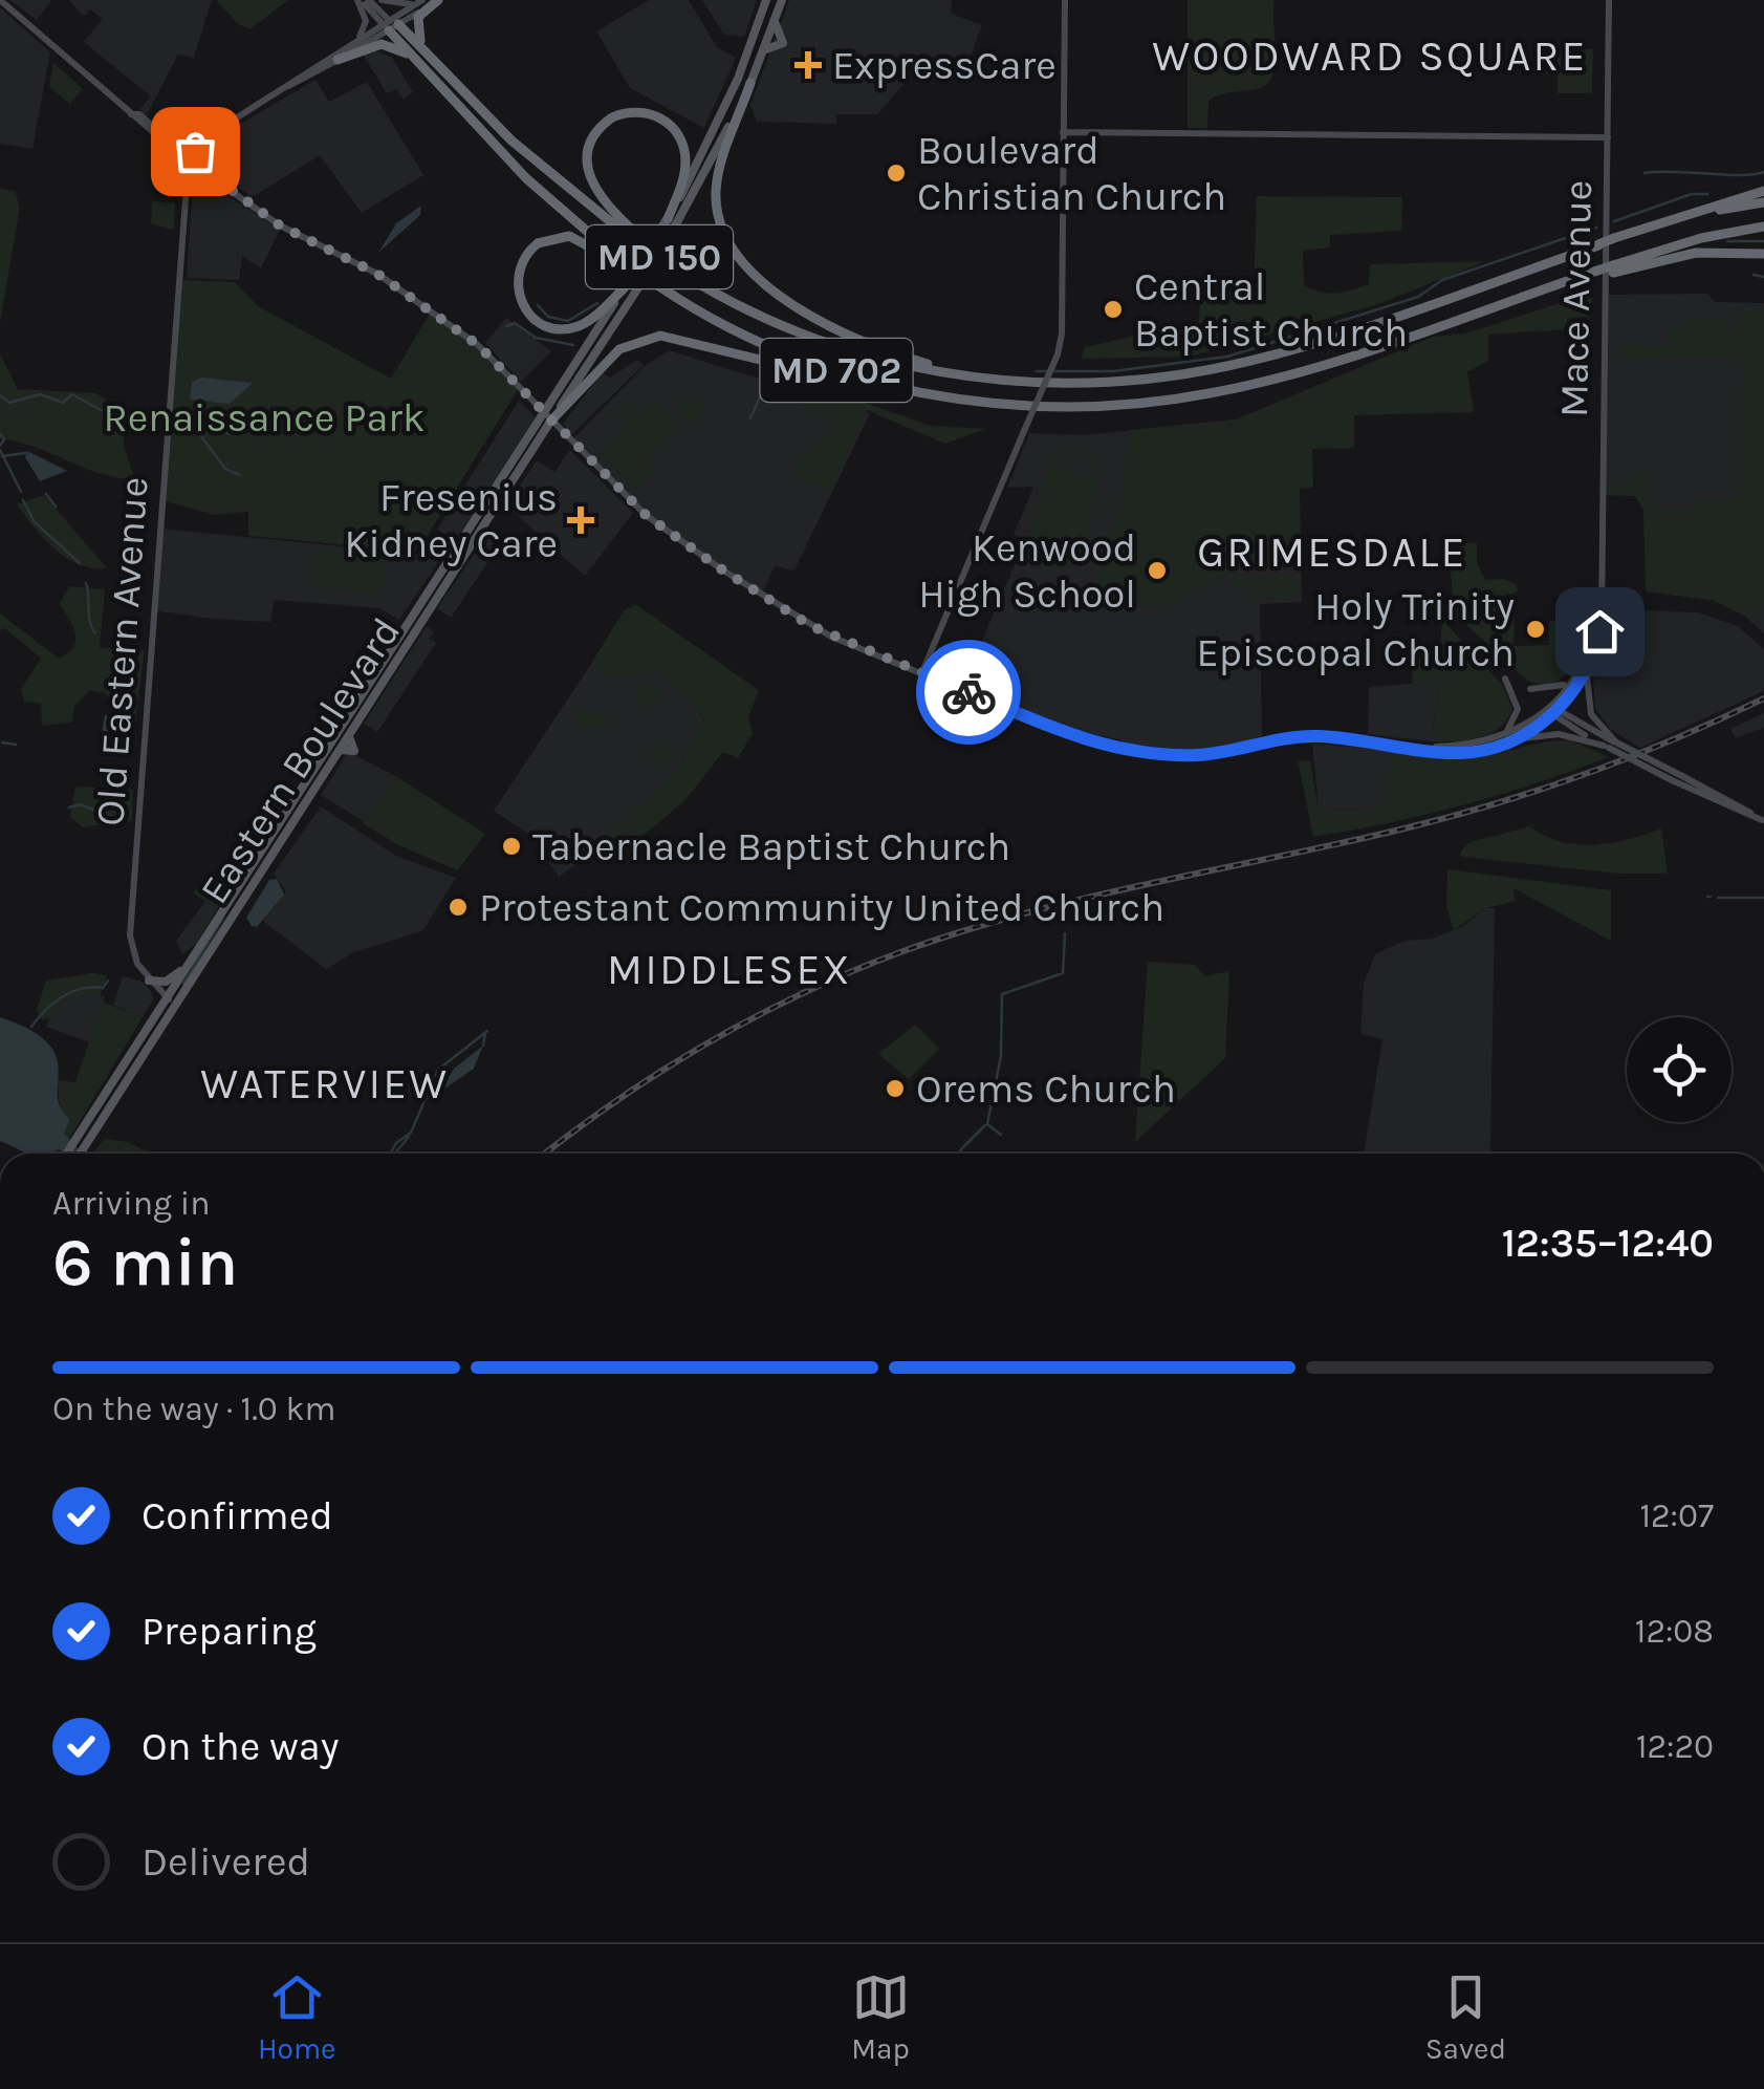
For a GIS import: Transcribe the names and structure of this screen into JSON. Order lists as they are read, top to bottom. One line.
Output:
{"streets":{"highway":["MD 702"],"main road":["MD 150","Eastern Boulevard"],"street":["Mace Avenue","Old Eastern Avenue"]},"crossings":[["MD 702","Old Eastern Avenue"],["Old Eastern Avenue","Eastern Boulevard"]],"districts":["WOODWARD SQUARE","GRIMESDALE","MIDDLESEX","WATERVIEW"],"parks":["Renaissance Park"],"places":{"health":["ExpressCare","Fresenius Kidney Care"],"other":["Boulevard Christian Church","Central Baptist Church","Kenwood High School","Holy Trinity Episcopal Church","Tabernacle Baptist Church","Protestant Community United Church","Orems Church"]},"page":{"heading":["6 min","Arriving in","12:35–12:40"],"bar":"On the way · 1.0 km","list":[["Confirmed","12:07"],["Preparing","12:08"],["On the way","12:20"],"Delivered"],"tabs":["Home","Map","Saved"]}}
